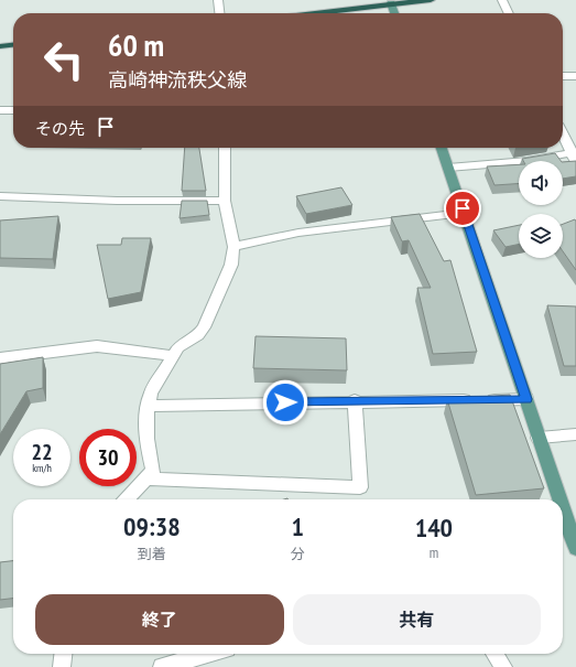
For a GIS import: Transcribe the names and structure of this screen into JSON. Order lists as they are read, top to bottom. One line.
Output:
{"page":{"turn":["60 m","高崎神流秩父線"],"then":"その先","speed":"22 km/h","limit":"30","eta":["09:38","到着","1","分","140","m"],"buttons":["終了","共有"]}}
